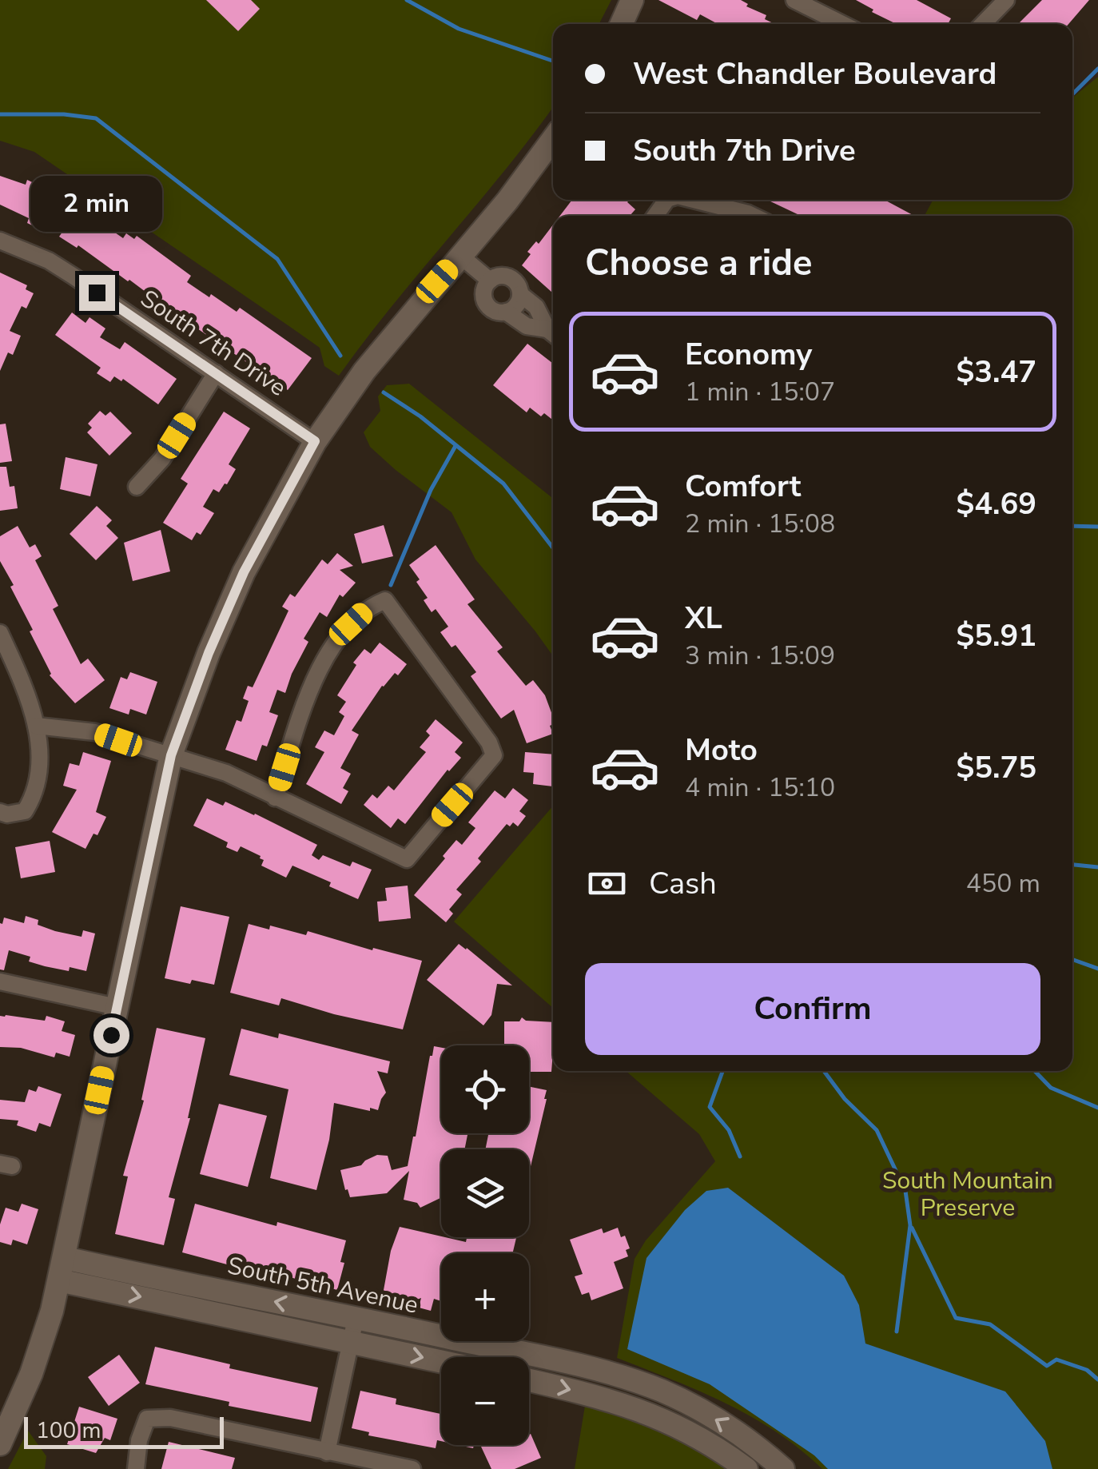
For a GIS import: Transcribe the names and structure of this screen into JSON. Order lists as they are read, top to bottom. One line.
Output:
{"streets":{"main road":["South 5th Avenue"],"street":["South 7th Drive"]},"parks":["South Mountain Preserve"],"scale_bar":"100 m","page":{"banner":["West Chandler Boulevard","South 7th Drive"],"bubble":"2 min","heading":"Choose a ride","list":[{"name":"Economy","note":"1 min · 15:07","value":"$3.47"},{"name":"Comfort","note":"2 min · 15:08","value":"$4.69"},{"name":"XL","note":"3 min · 15:09","value":"$5.91"},{"name":"Moto","note":"4 min · 15:10","value":"$5.75"}],"pay":["Cash","450 m"],"buttons":"Confirm","map_buttons":["+","−"],"scale":"100 m"}}
